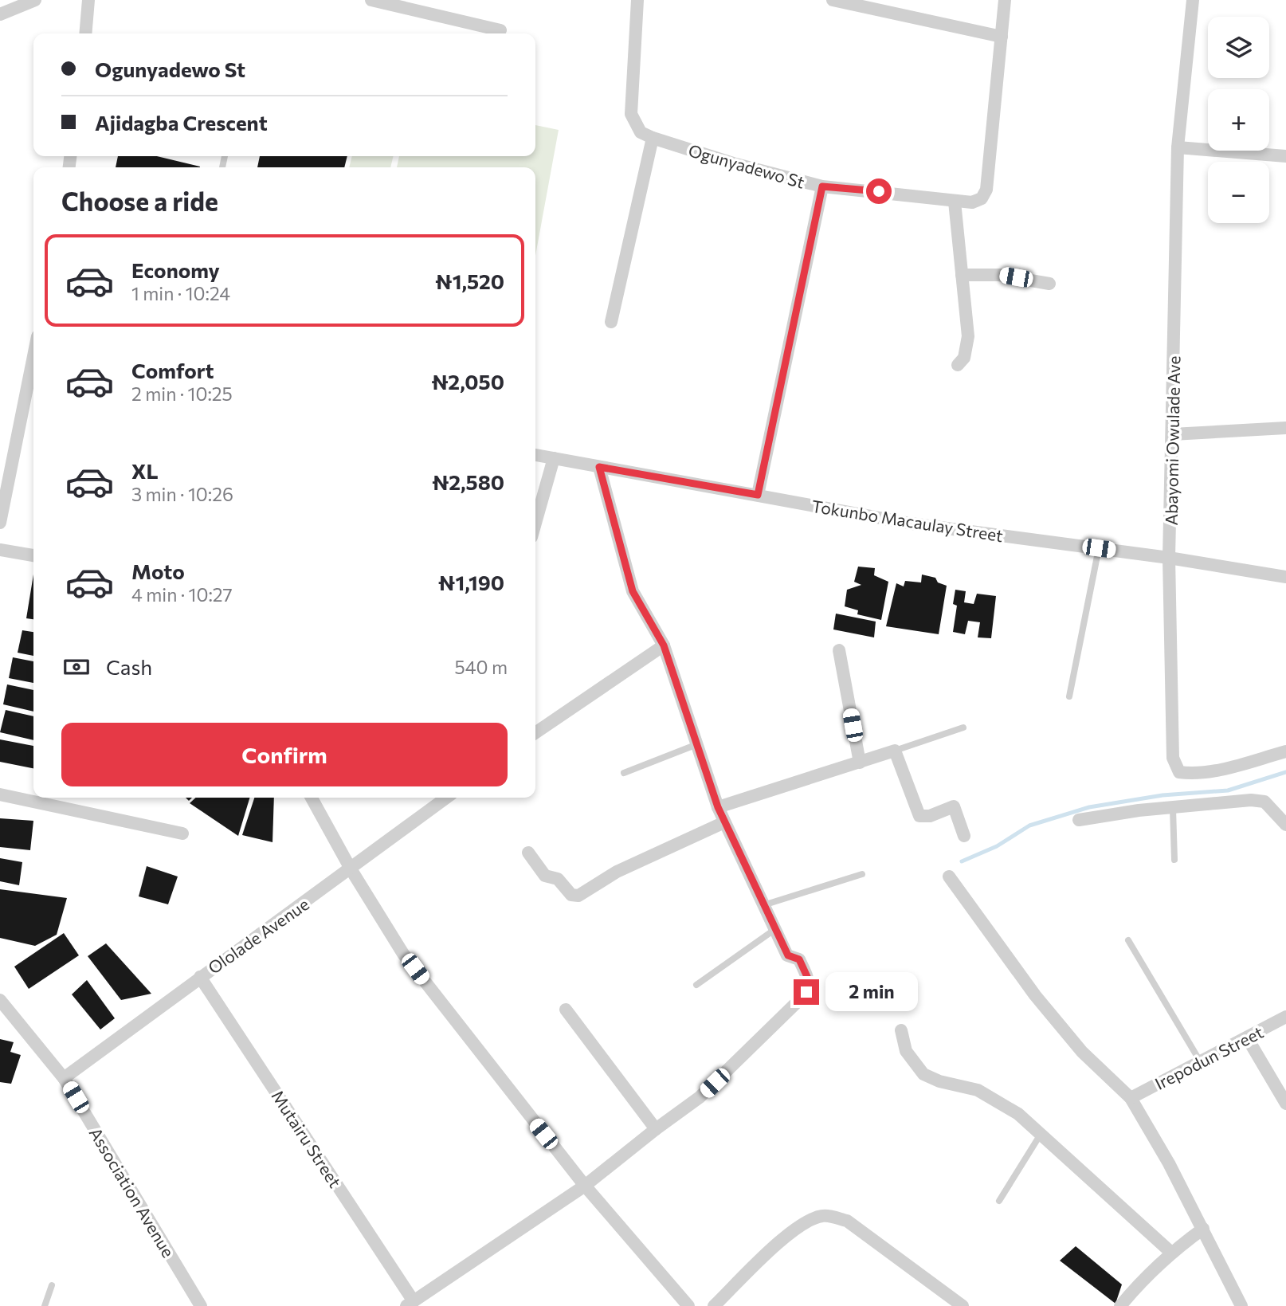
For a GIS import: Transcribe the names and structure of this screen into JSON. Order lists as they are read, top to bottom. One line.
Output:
{"streets":{"street":["Ogunyadewo St","Abayomi Owulade Ave","Tokunbo Macaulay Street","Ololade Avenue","Irepodun Street","Mutairu Street","Association Avenue"]},"crossings":[["Abayomi Owulade Ave","Tokunbo Macaulay Street"],["Ololade Avenue","Mutairu Street"],["Ololade Avenue","Association Avenue"]],"page":{"map_buttons":["+","−"],"banner":["Ogunyadewo St","Ajidagba Crescent"],"heading":"Choose a ride","list":[{"name":"Economy","note":"1 min · 10:24","value":"₦1,520"},{"name":"Comfort","note":"2 min · 10:25","value":"₦2,050"},{"name":"XL","note":"3 min · 10:26","value":"₦2,580"},{"name":"Moto","note":"4 min · 10:27","value":"₦1,190"}],"pay":["Cash","540 m"],"buttons":"Confirm","bubble":"2 min"}}
